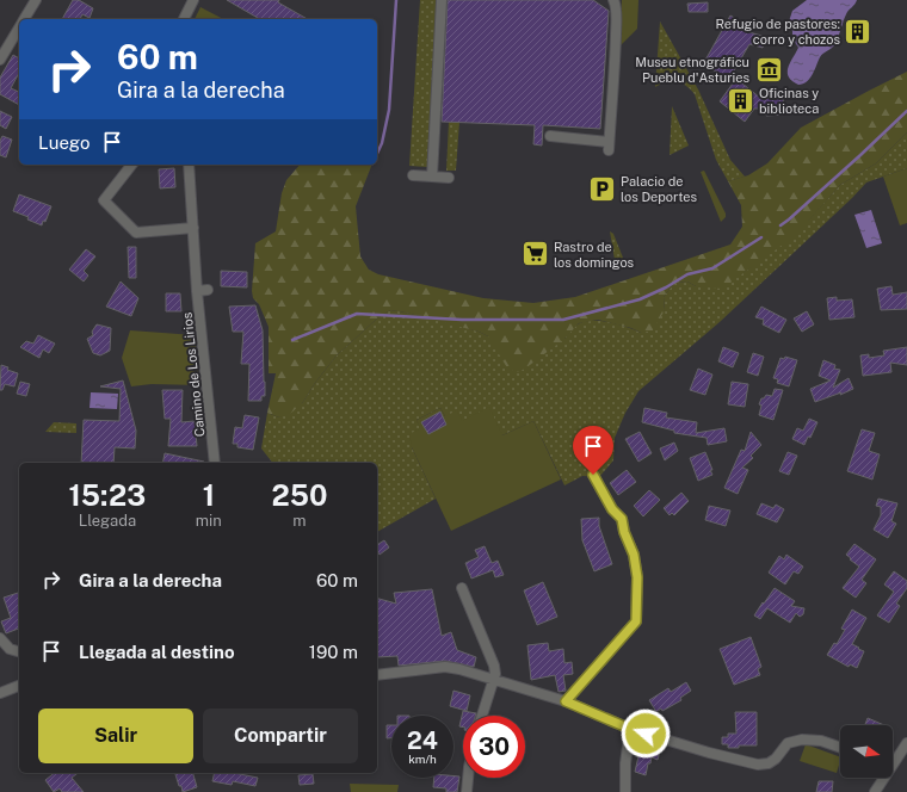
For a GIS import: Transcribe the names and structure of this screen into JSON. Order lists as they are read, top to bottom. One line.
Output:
{"streets":{"street":["Camino de Los Lirios"]},"places":{"building":["Refugio de pastores: corro y chozos","Oficinas y biblioteca"],"museum":["Museu etnográficu Pueblu d'Asturies"],"parking":["Palacio de los Deportes"],"supermarket":["Rastro de los domingos"]},"north":"right","page":{"turn":["60 m","Gira a la derecha"],"then":"Luego","eta":["15:23","Llegada","1","min","250","m"],"list":[{"name":"Gira a la derecha","value":"60 m"},{"name":"Llegada al destino","value":"190 m"}],"buttons":["Salir","Compartir"],"speed":"24 km/h","limit":"30"}}
